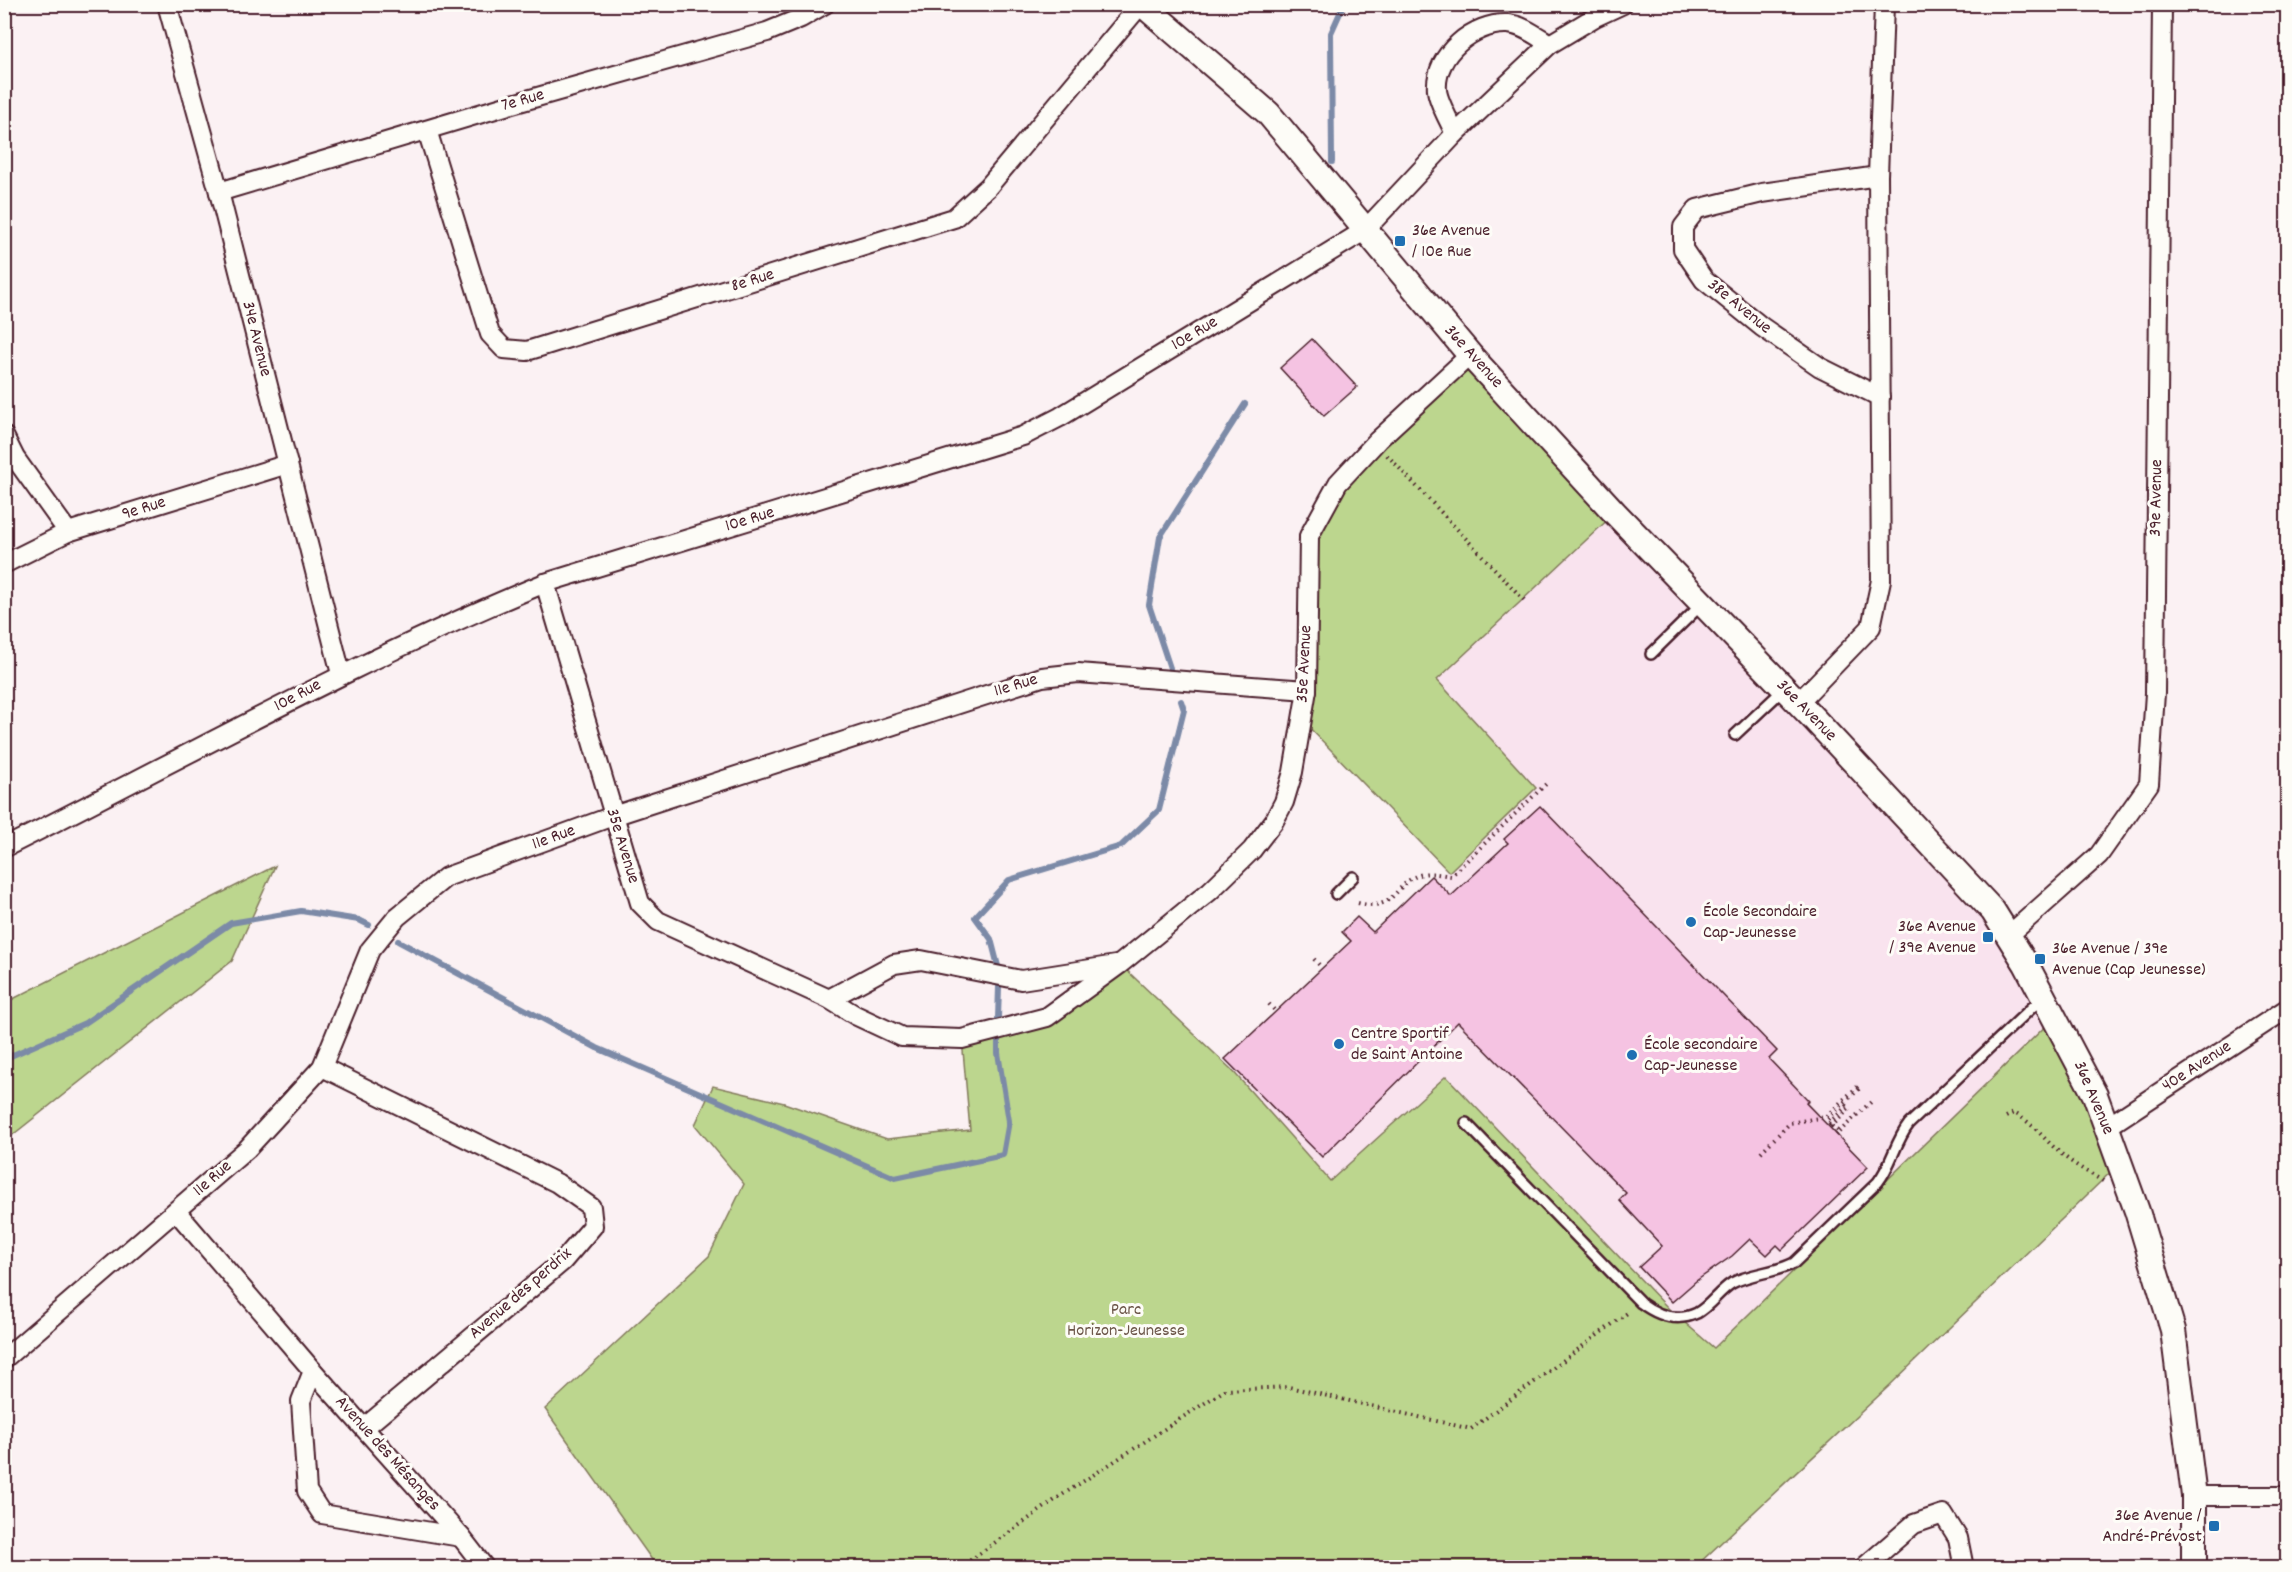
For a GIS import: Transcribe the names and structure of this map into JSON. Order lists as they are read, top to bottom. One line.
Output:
{"streets":{"street":["7e Rue","8e Rue","38e Avenue","10e Rue","34e Avenue","36e Avenue","39e Avenue","9e Rue","35e Avenue","11e Rue","40e Avenue","Avenue des perdrix","Avenue des Mésanges"]},"crossings":[["7e Rue","8e Rue"],["7e Rue","34e Avenue"],["8e Rue","36e Avenue"],["10e Rue","34e Avenue"],["10e Rue","36e Avenue"],["10e Rue","35e Avenue"],["34e Avenue","9e Rue"],["36e Avenue","39e Avenue"],["36e Avenue","35e Avenue"],["36e Avenue","40e Avenue"],["35e Avenue","11e Rue"],["11e Rue","Avenue des perdrix"],["11e Rue","Avenue des Mésanges"],["Avenue des perdrix","Avenue des Mésanges"]],"parks":["Parc Horizon-Jeunesse"],"places":{"transit":["36e Avenue / 10e Rue","36e Avenue / 39e Avenue","36e Avenue / 39e Avenue (Cap Jeunesse)","36e Avenue / André-Prévost"],"other":["École Secondaire Cap-Jeunesse","Centre Sportif de Saint Antoine","École secondaire Cap-Jeunesse"]}}
